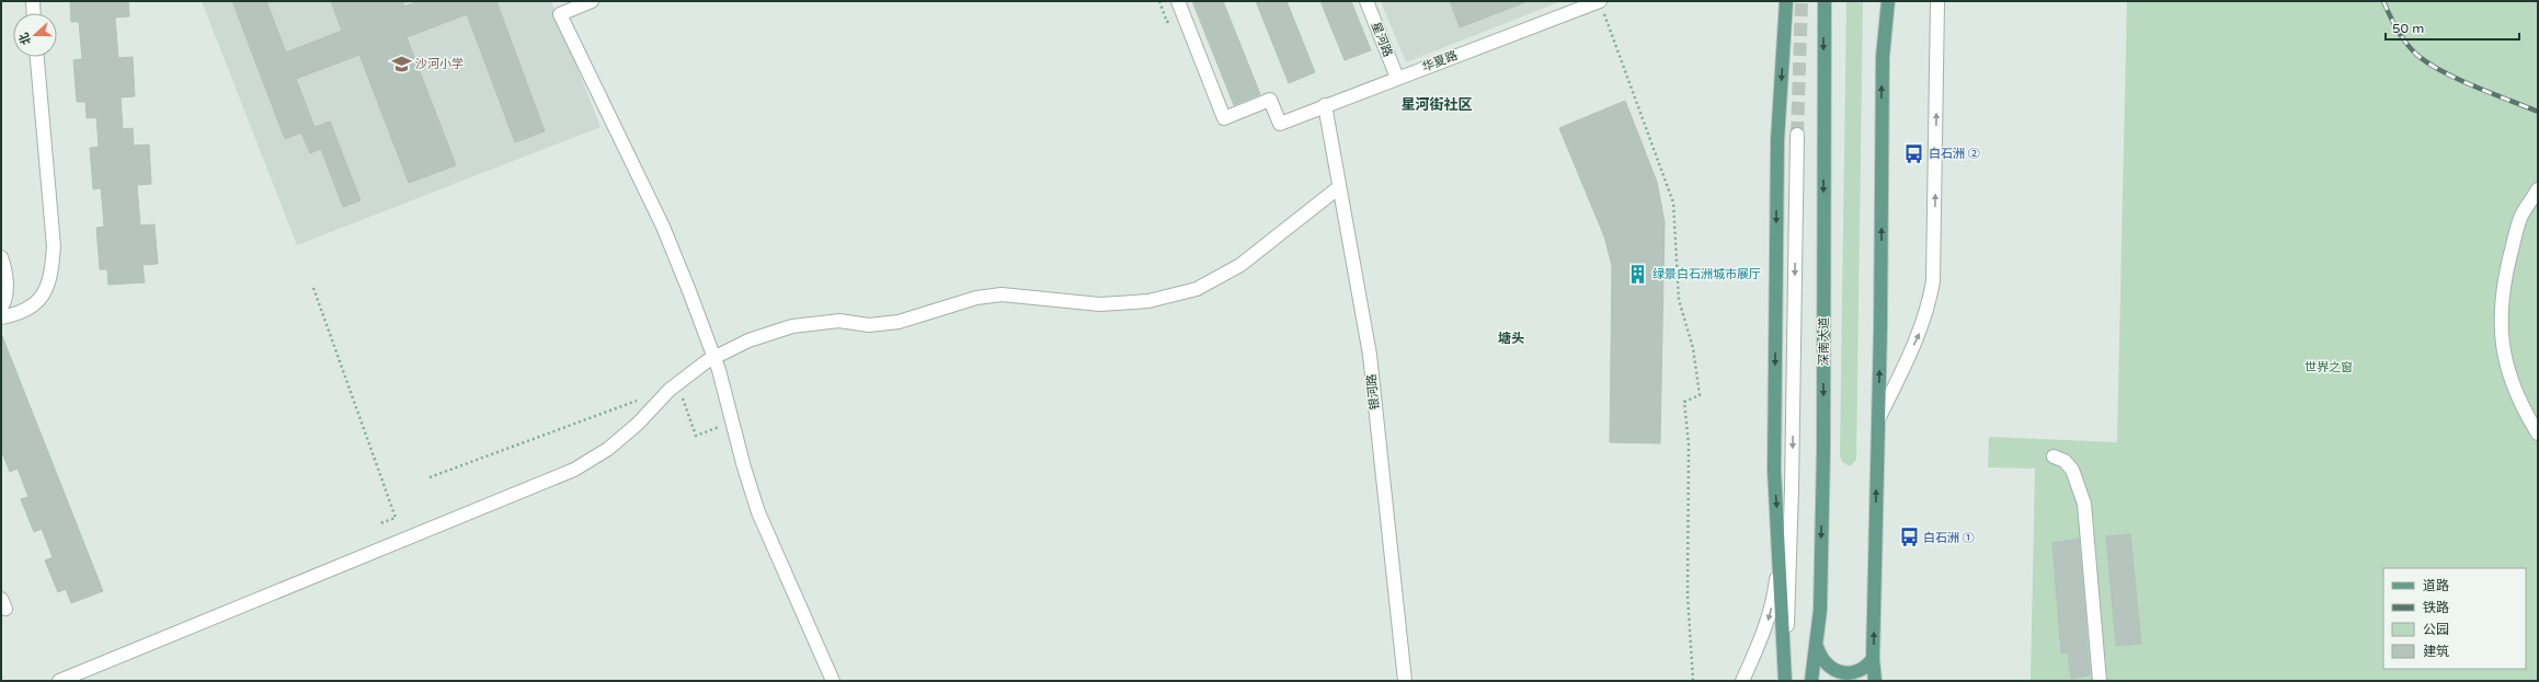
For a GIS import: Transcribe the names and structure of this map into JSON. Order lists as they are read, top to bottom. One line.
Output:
{"streets":{"main road":["深南大道"],"street":["星河路","华夏路","银河路"]},"crossings":[["星河路","华夏路"],["华夏路","银河路"]],"districts":["星河街社区","塘头"],"parks":["世界之窗"],"places":{"school or university":["沙河小学"],"bus stop":["白石洲 ②","白石洲 ①"],"building":["绿景白石洲城市展厅"]},"legend":["道路","铁路","公园","建筑"],"scale_bar":"50 m","north":"left"}
